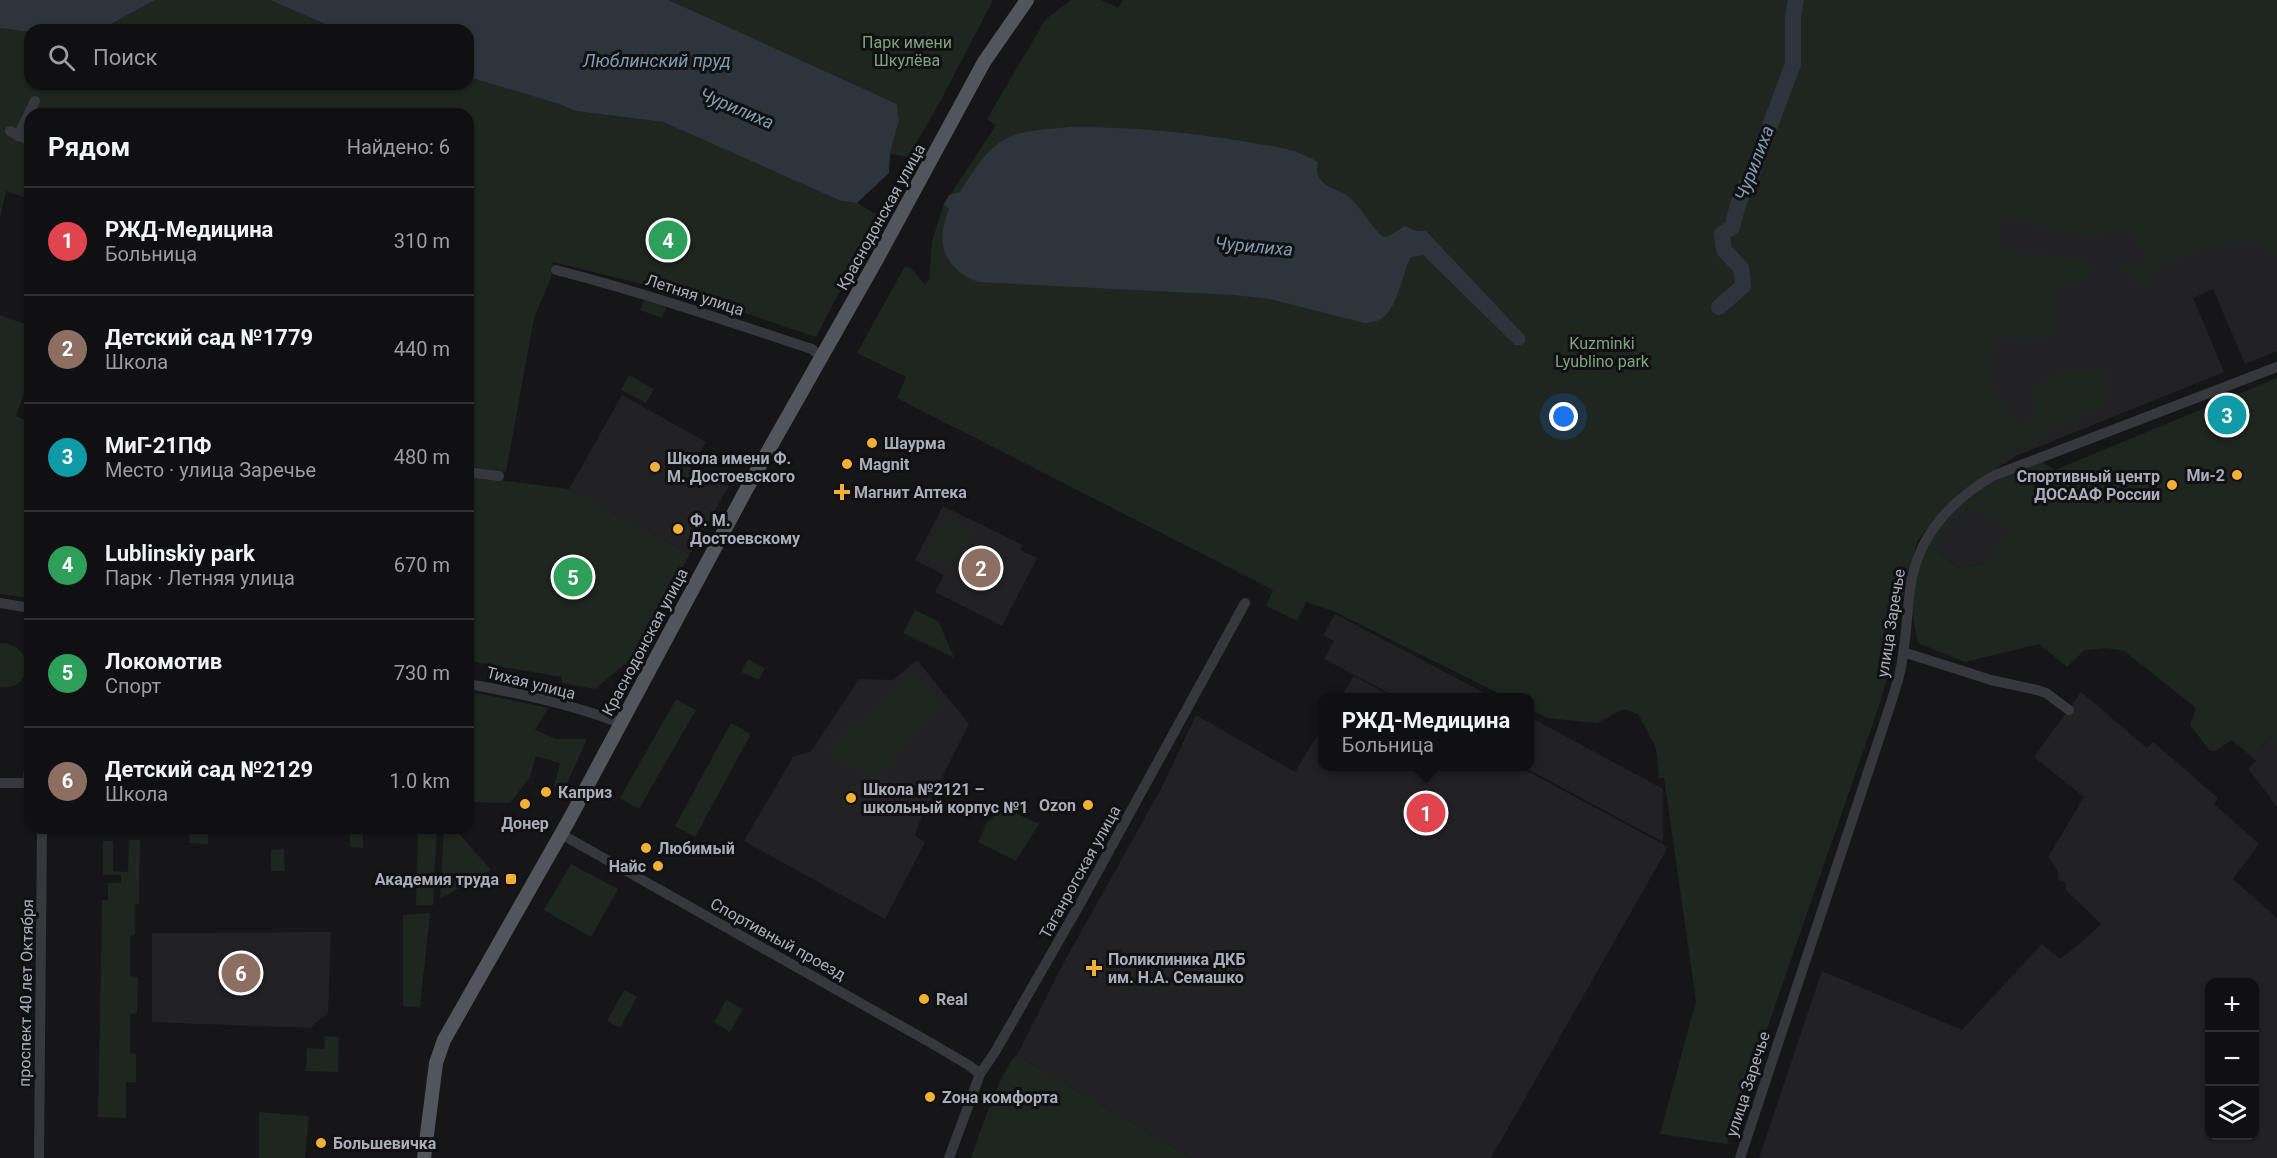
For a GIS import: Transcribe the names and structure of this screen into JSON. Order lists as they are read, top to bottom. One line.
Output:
{"streets":{"main road":["Краснодонская улица"],"street":["Летняя улица","улица Заречье","Тихая улица","Таганрогская улица","Спортивный проезд","проспект 40 лет Октября"]},"crossings":[["Краснодонская улица","Летняя улица"],["Краснодонская улица","Тихая улица"],["Краснодонская улица","Спортивный проезд"],["Таганрогская улица","Спортивный проезд"]],"water":["Люблинский пруд","Чурилиха"],"parks":["Парк имени Шкулёва","Kuzminki Lyublino park"],"places":{"other":["Шаурма","Magnit","Школа имени Ф. М. Достоевского","Ми-2","Спортивный центр ДОСААФ России","Ф. М. Достоевскому","Каприз","Школа №2121 – школьный корпус №1","Донер","Ozon","Любимый","Найс","Real","Zона комфорта","Большевичка"],"health":["Магнит Аптека","Поликлиника ДКБ им. Н.А. Семашко"],"transit":["Академия труда"]},"page":{"search":"Поиск","heading":["Рядом","Найдено: 6"],"list":[{"mark":"1","name":"РЖД-Медицина","note":"Больница","value":"310 m"},{"mark":"2","name":"Детский сад №1779","note":"Школа","value":"440 m"},{"mark":"3","name":"МиГ-21ПФ","note":"Место · улица Заречье","value":"480 m"},{"mark":"4","name":"Lublinskiy park","note":"Парк · Летняя улица","value":"670 m"},{"mark":"5","name":"Локомотив","note":"Спорт","value":"730 m"},{"mark":"6","name":"Детский сад №2129","note":"Школа","value":"1.0 km"}],"pins":["4","3","2","5","1","6"],"popup":["РЖД-Медицина","Больница"],"map_buttons":["+","−"]}}
